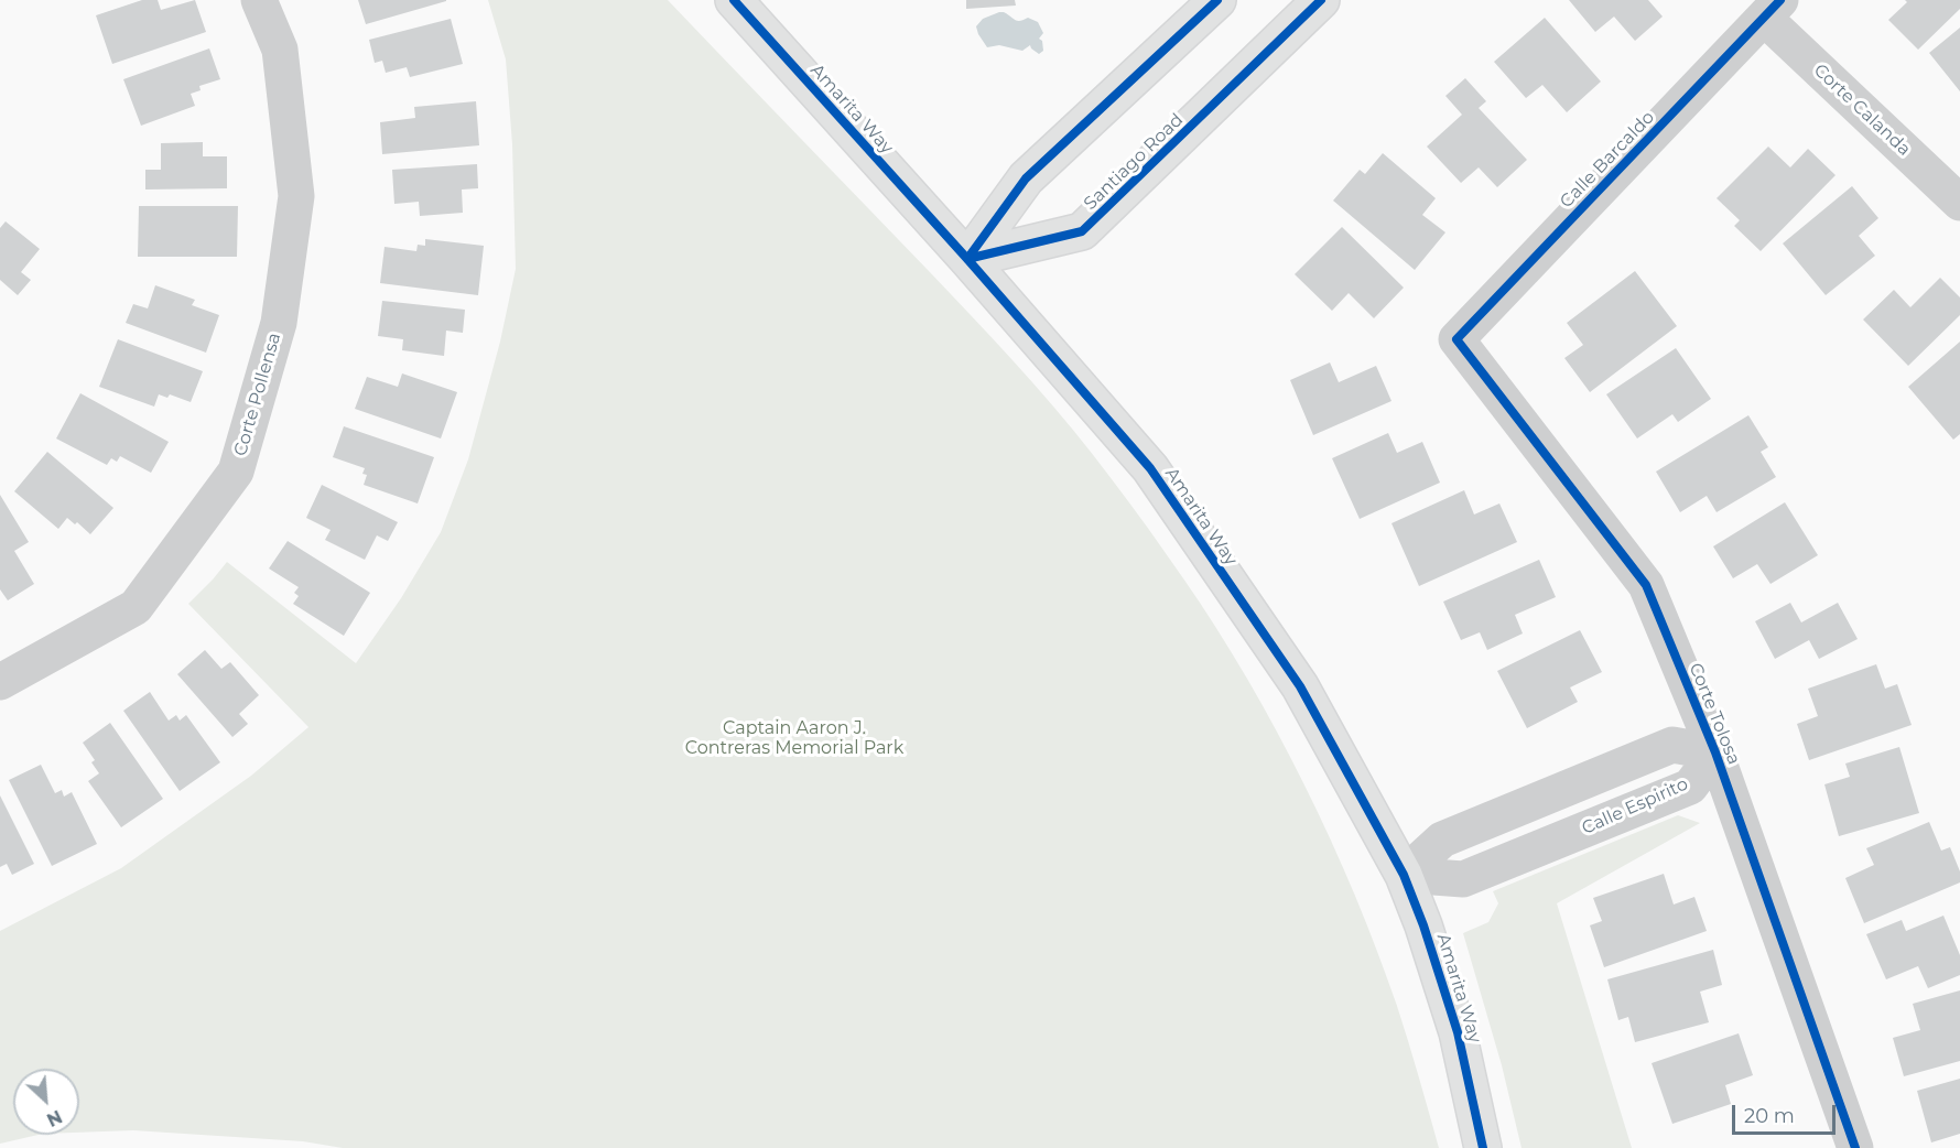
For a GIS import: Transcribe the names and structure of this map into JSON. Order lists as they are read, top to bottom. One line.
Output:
{"streets":{"street":["Amarita Way","Corte Calanda","Calle Barcaldo","Santiago Road","Corte Pollensa","Corte Tolosa","Calle Espirito"]},"crossings":[["Amarita Way","Santiago Road"],["Amarita Way","Calle Espirito"],["Corte Calanda","Calle Barcaldo"],["Calle Barcaldo","Corte Tolosa"],["Corte Tolosa","Calle Espirito"]],"parks":["Captain Aaron J. Contreras Memorial Park"],"scale_bar":"20 m","north":"bottom right"}
